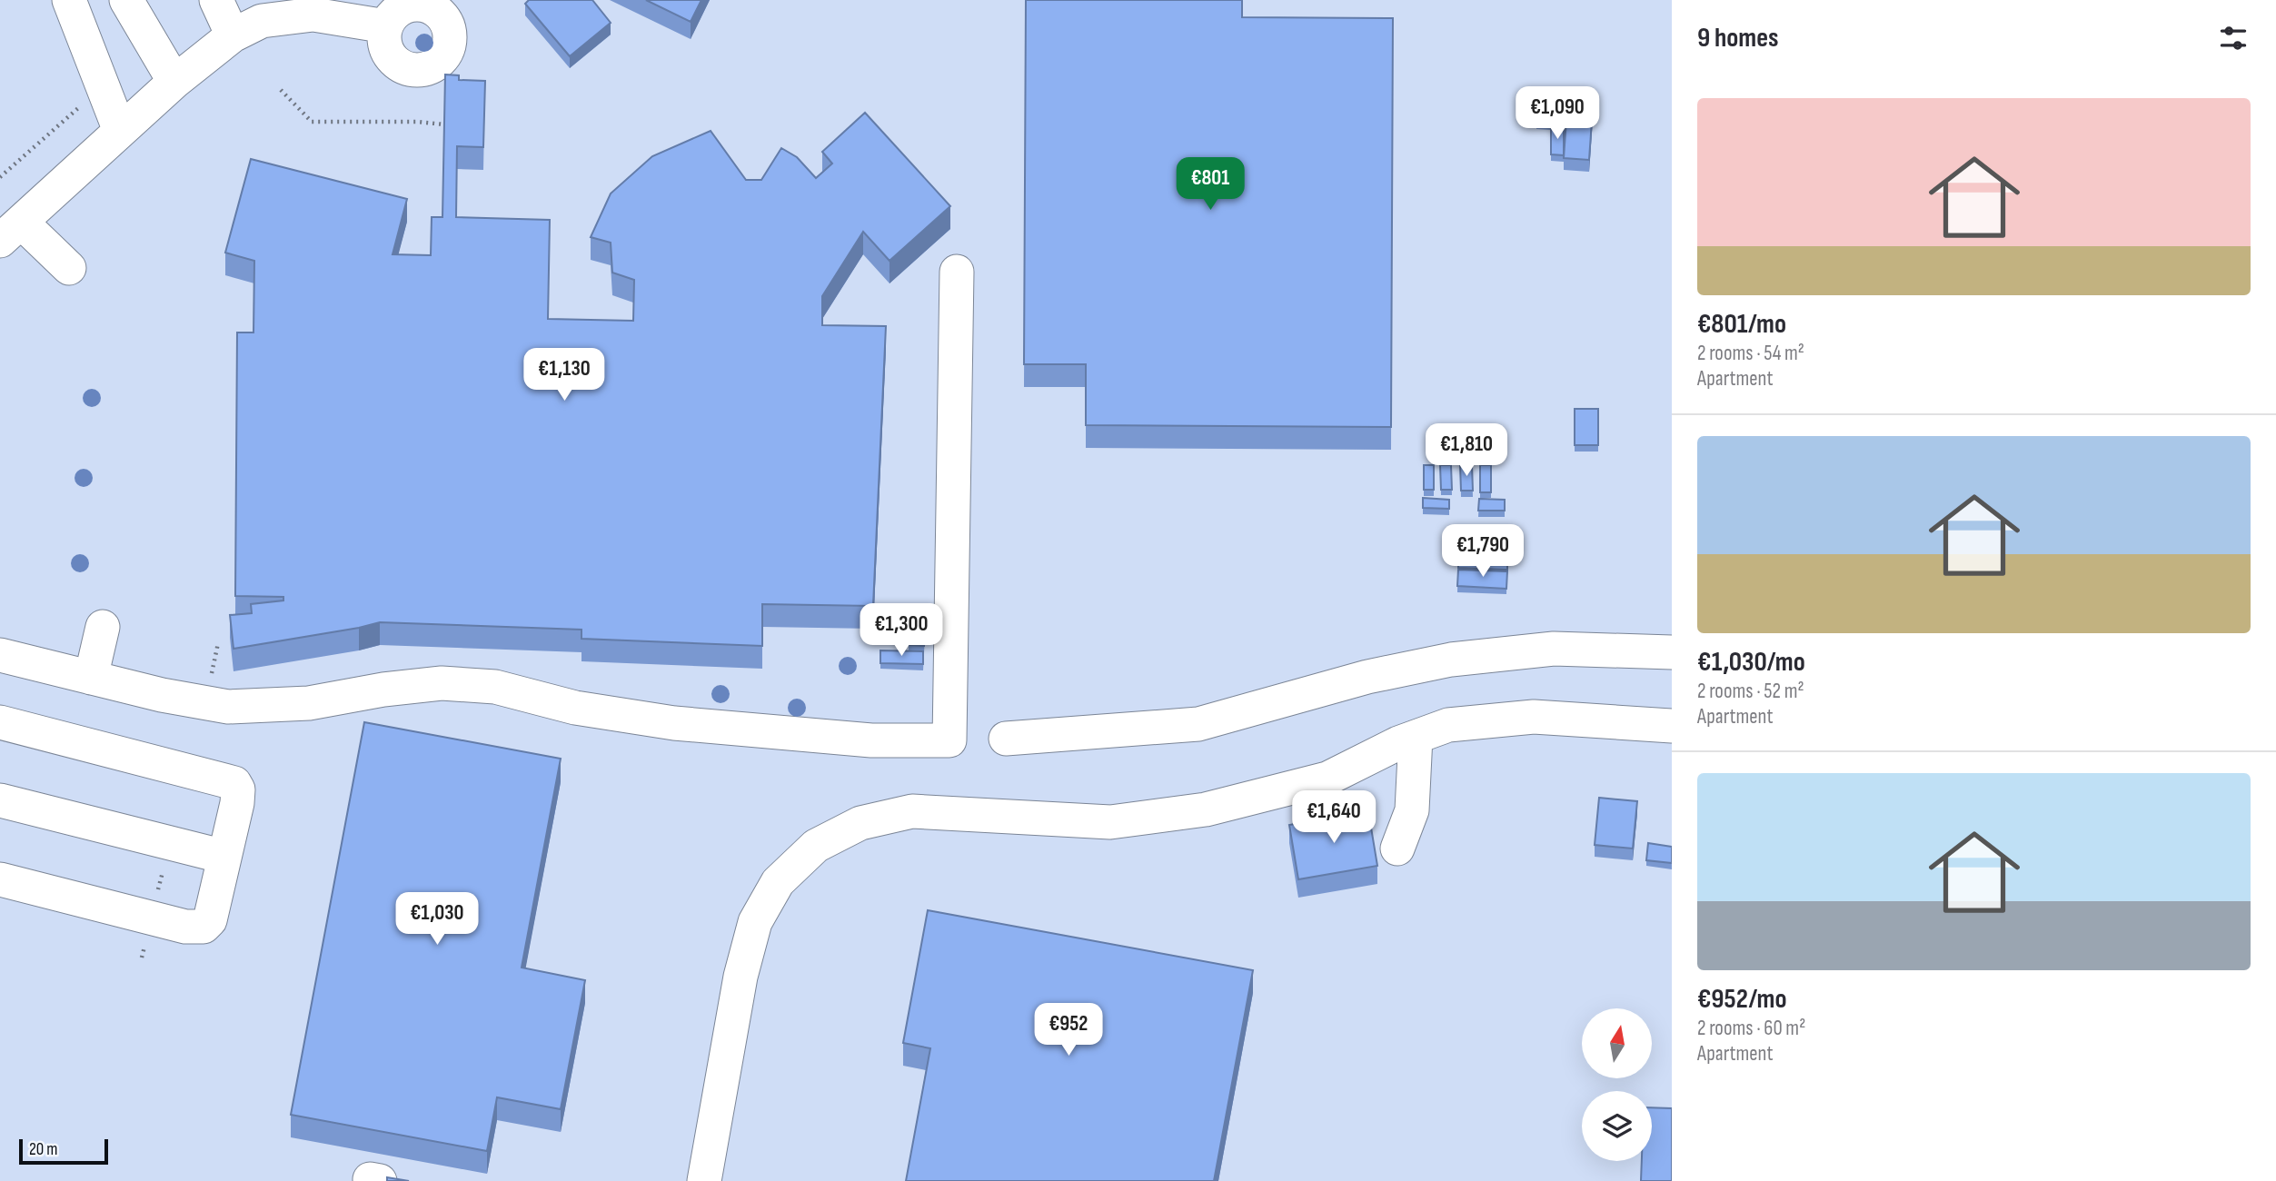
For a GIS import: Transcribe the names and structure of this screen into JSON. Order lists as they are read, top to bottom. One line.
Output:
{"scale_bar":"20 m","north":"top","page":{"heading":"9 homes","list":[{"name":"€801/mo","note":"2 rooms · 54 m² · Apartment"},{"name":"€1,030/mo","note":"2 rooms · 52 m² · Apartment"},{"name":"€952/mo","note":"2 rooms · 60 m² · Apartment"}],"price":["€1,090","€801","€1,130","€1,810","€1,790","€1,300","€1,640","€1,030","€952"],"scale":"20 m"}}
